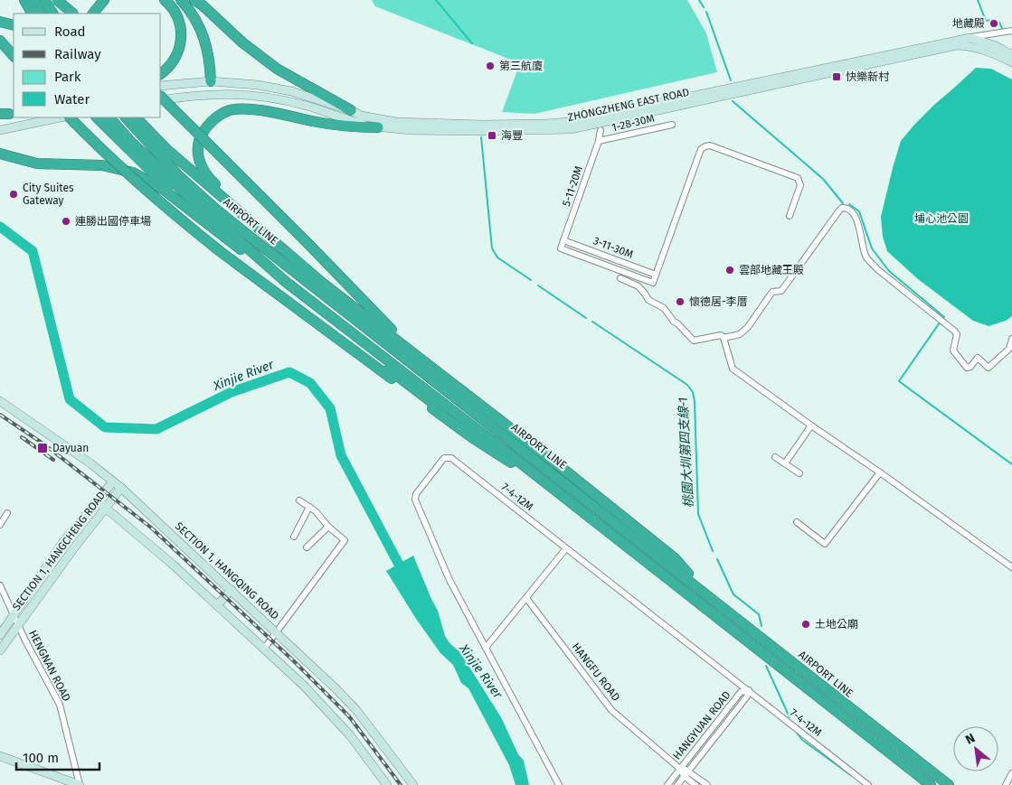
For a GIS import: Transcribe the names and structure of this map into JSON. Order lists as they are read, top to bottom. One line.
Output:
{"streets":{"highway":["AIRPORT LINE"],"main road":["ZHONGZHENG EAST ROAD","SECTION 1, HANGCHENG ROAD","SECTION 1, HANGQING ROAD"],"street":["1-28-30M","5-11-20M","3-11-30M","7-4-12M","HENGNAN ROAD","HANGFU ROAD","HANGYUAN ROAD"]},"crossings":[["1-28-30M","5-11-20M"],["5-11-20M","3-11-30M"],["7-4-12M","HANGYUAN ROAD"],["SECTION 1, HANGCHENG ROAD","SECTION 1, HANGQING ROAD"],["SECTION 1, HANGCHENG ROAD","HENGNAN ROAD"],["HANGFU ROAD","HANGYUAN ROAD"]],"water":["Xinjie River","桃園大圳第四支線-1"],"parks":["埔心池公園"],"places":{"other":["地藏殿","第三航廈","City Suites Gateway","連勝出國停車場","雲部地藏王殿","懷德居-李厝","土地公廟"],"transit":["快樂新村","海豐","Dayuan"]},"legend":["Road","Railway","Park","Water"],"scale_bar":"100 m","north":"top left"}
